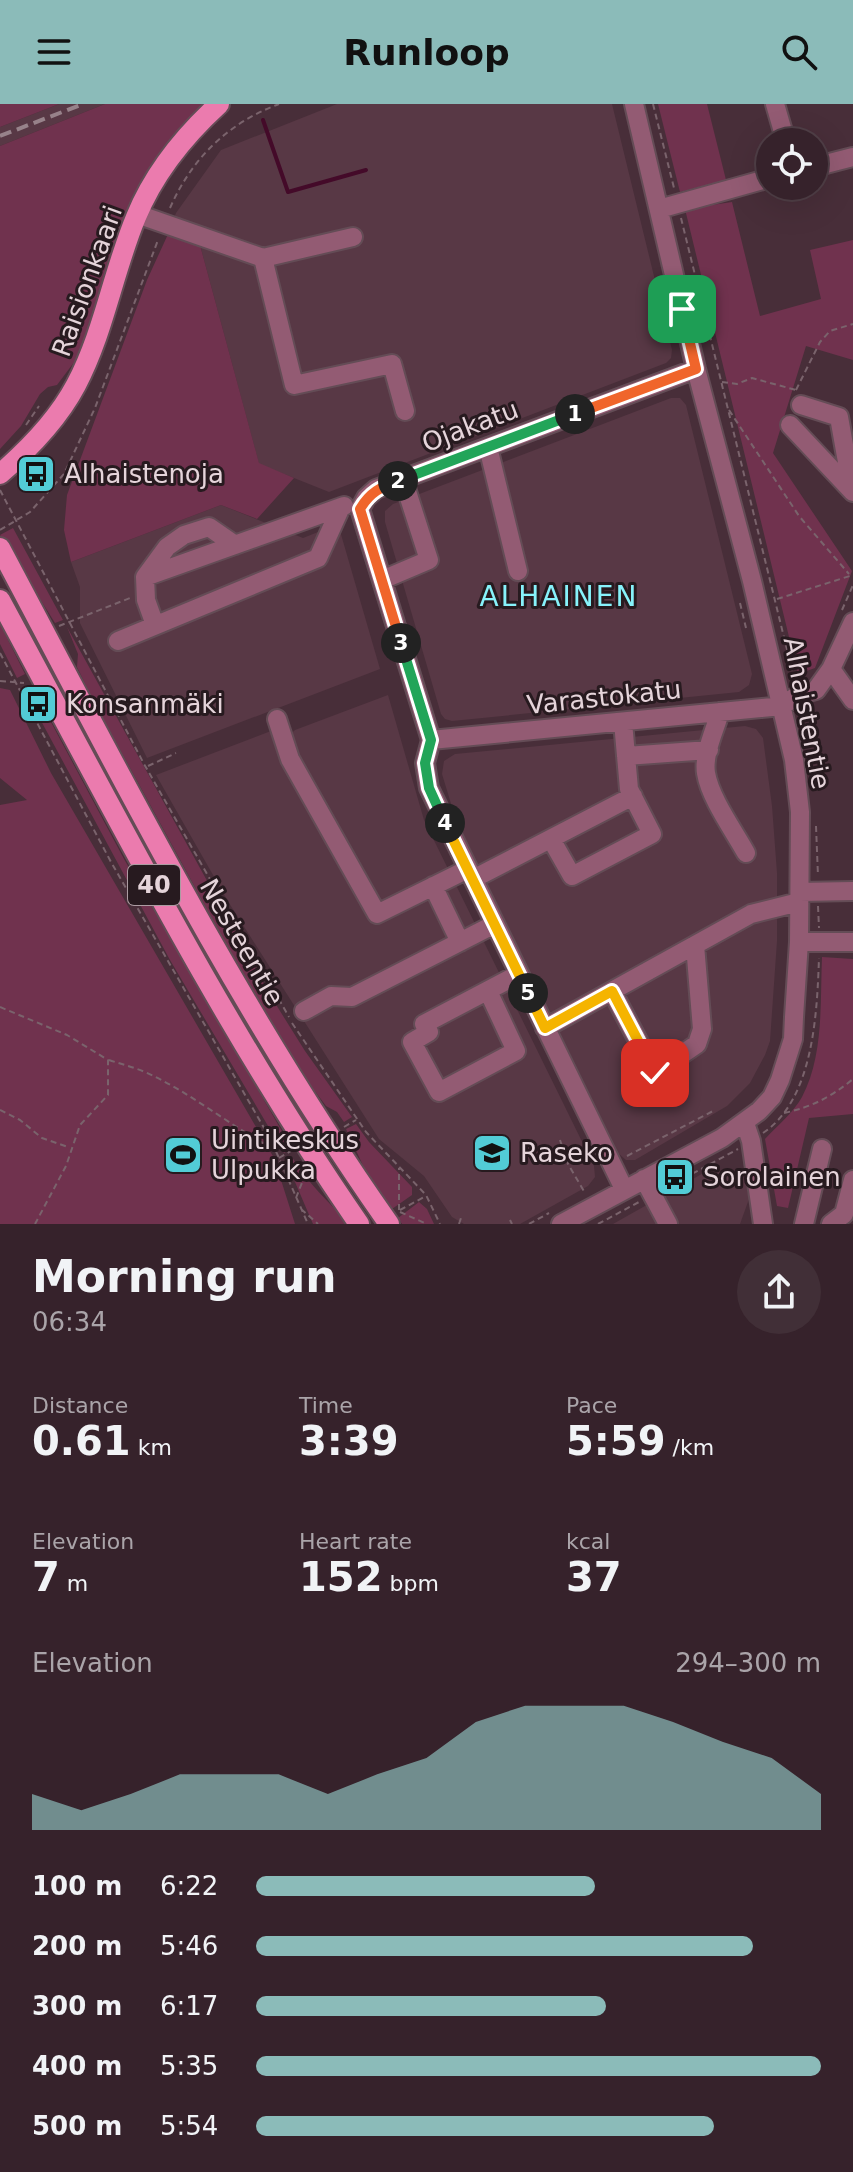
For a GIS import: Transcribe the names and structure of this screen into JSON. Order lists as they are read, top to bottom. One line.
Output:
{"streets":{"main road":["Raisionkaari","40","Nesteentie"],"street":["Ojakatu","Varastokatu","Alhaistentie"]},"crossings":[["Ojakatu","Alhaistentie"],["Varastokatu","Alhaistentie"]],"districts":["ALHAINEN"],"places":{"bus stop":["Alhaistenoja","Konsanmäki","Sorolainen"],"school or university":["Raseko"],"sports":["Uintikeskus Ulpukka"]},"page":{"header":"Runloop","pins":["1","2","3","4","5"],"heading":["Morning run","06:34"],"stats":[["Distance","0.61 km"],["Time","3:39"],["Pace","5:59 /km"],["Elevation","7 m"],["Heart rate","152 bpm"],["kcal","37"]],"chart":["Elevation","294–300 m"],"list":[{"name":"100 m","note":"6:22"},{"name":"200 m","note":"5:46"},{"name":"300 m","note":"6:17"},{"name":"400 m","note":"5:35"},{"name":"500 m","note":"5:54"}]}}
